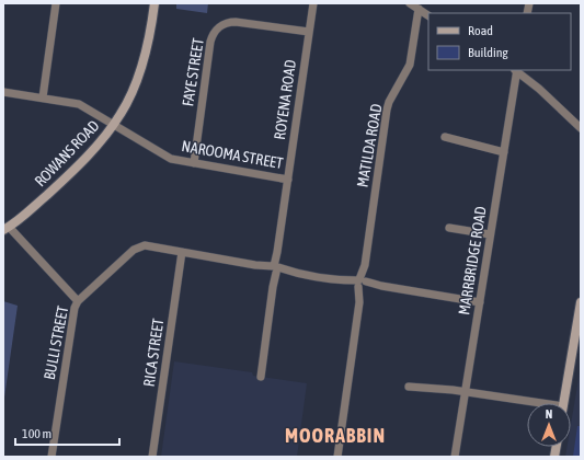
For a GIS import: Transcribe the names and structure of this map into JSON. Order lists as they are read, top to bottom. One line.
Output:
{"streets":{"street":["FAYE STREET","ROYENA ROAD","MATILDA ROAD","ROWANS ROAD","NAROOMA STREET","MARRBRIDGE ROAD","BULLI STREET","RICA STREET"]},"crossings":[["FAYE STREET","ROYENA ROAD"],["FAYE STREET","NAROOMA STREET"],["ROYENA ROAD","NAROOMA STREET"],["ROYENA ROAD","BULLI STREET"],["MATILDA ROAD","BULLI STREET"],["ROWANS ROAD","NAROOMA STREET"],["MARRBRIDGE ROAD","BULLI STREET"],["BULLI STREET","RICA STREET"]],"districts":["MOORABBIN"],"legend":["Road","Building"],"scale_bar":"100 m","north":"top"}
